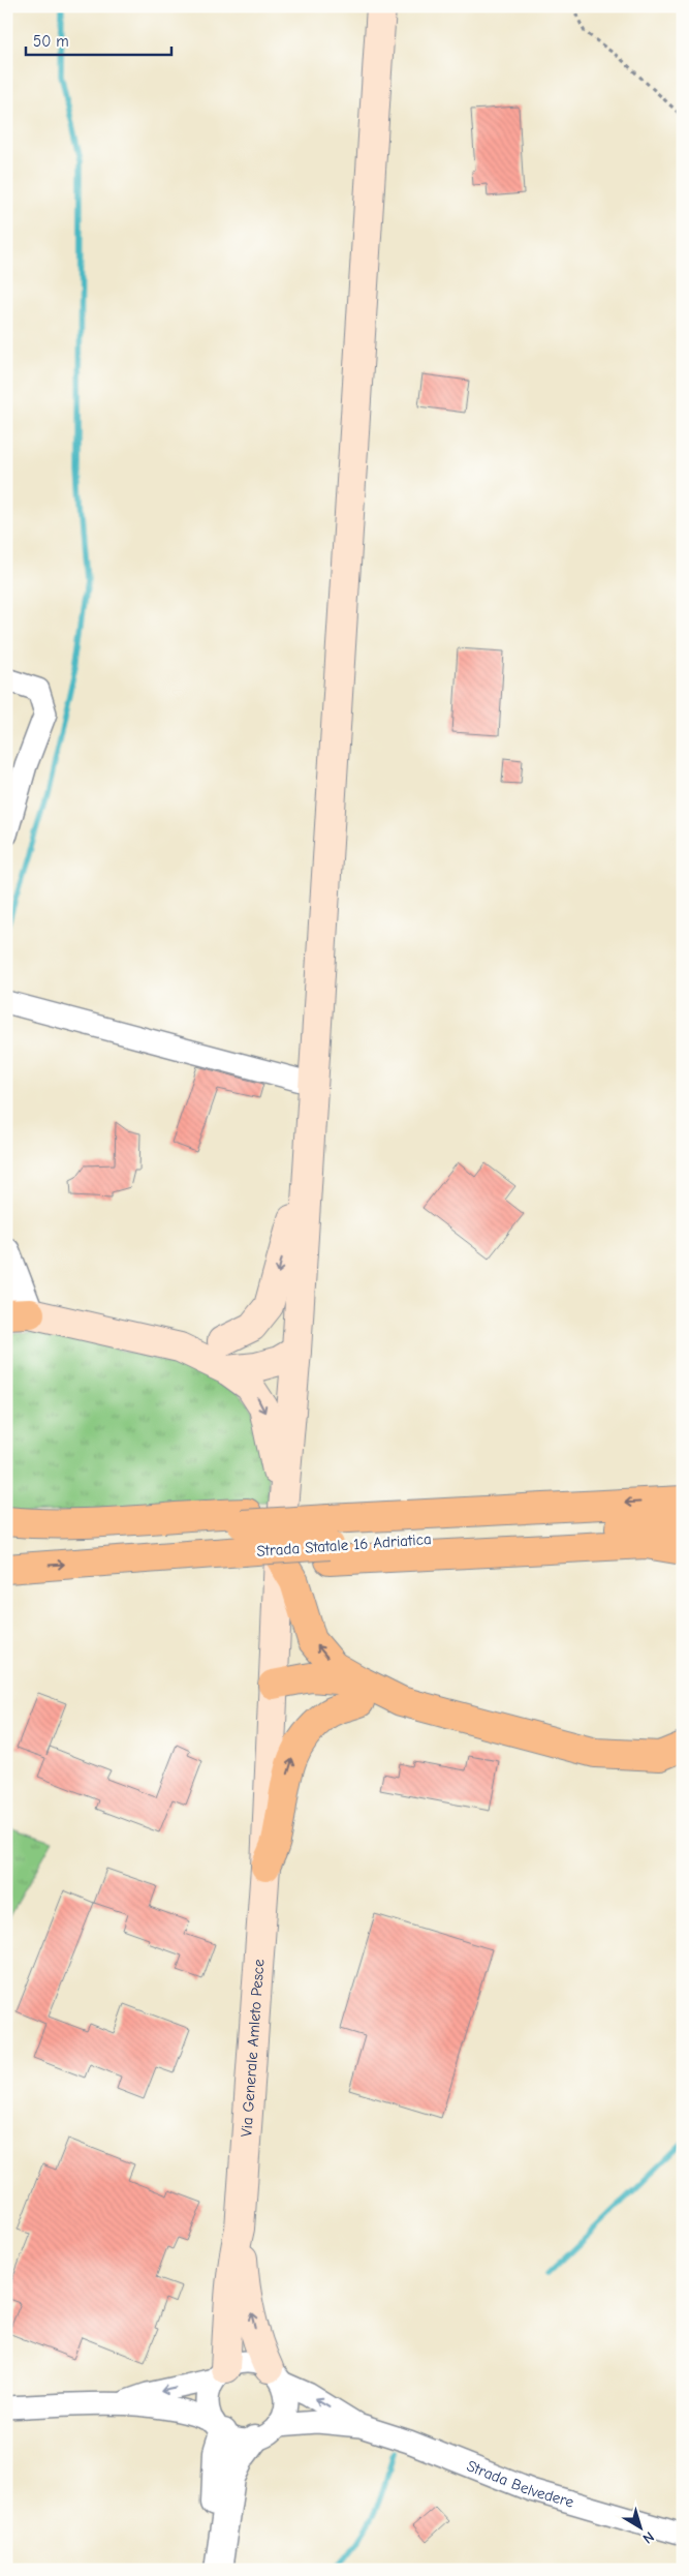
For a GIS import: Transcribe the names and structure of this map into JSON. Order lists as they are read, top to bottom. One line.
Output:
{"streets":{"highway":["Strada Statale 16 Adriatica"],"main road":["Via Generale Amleto Pesce"],"street":["Strada Belvedere"]},"scale_bar":"50 m","north":"bottom right"}
